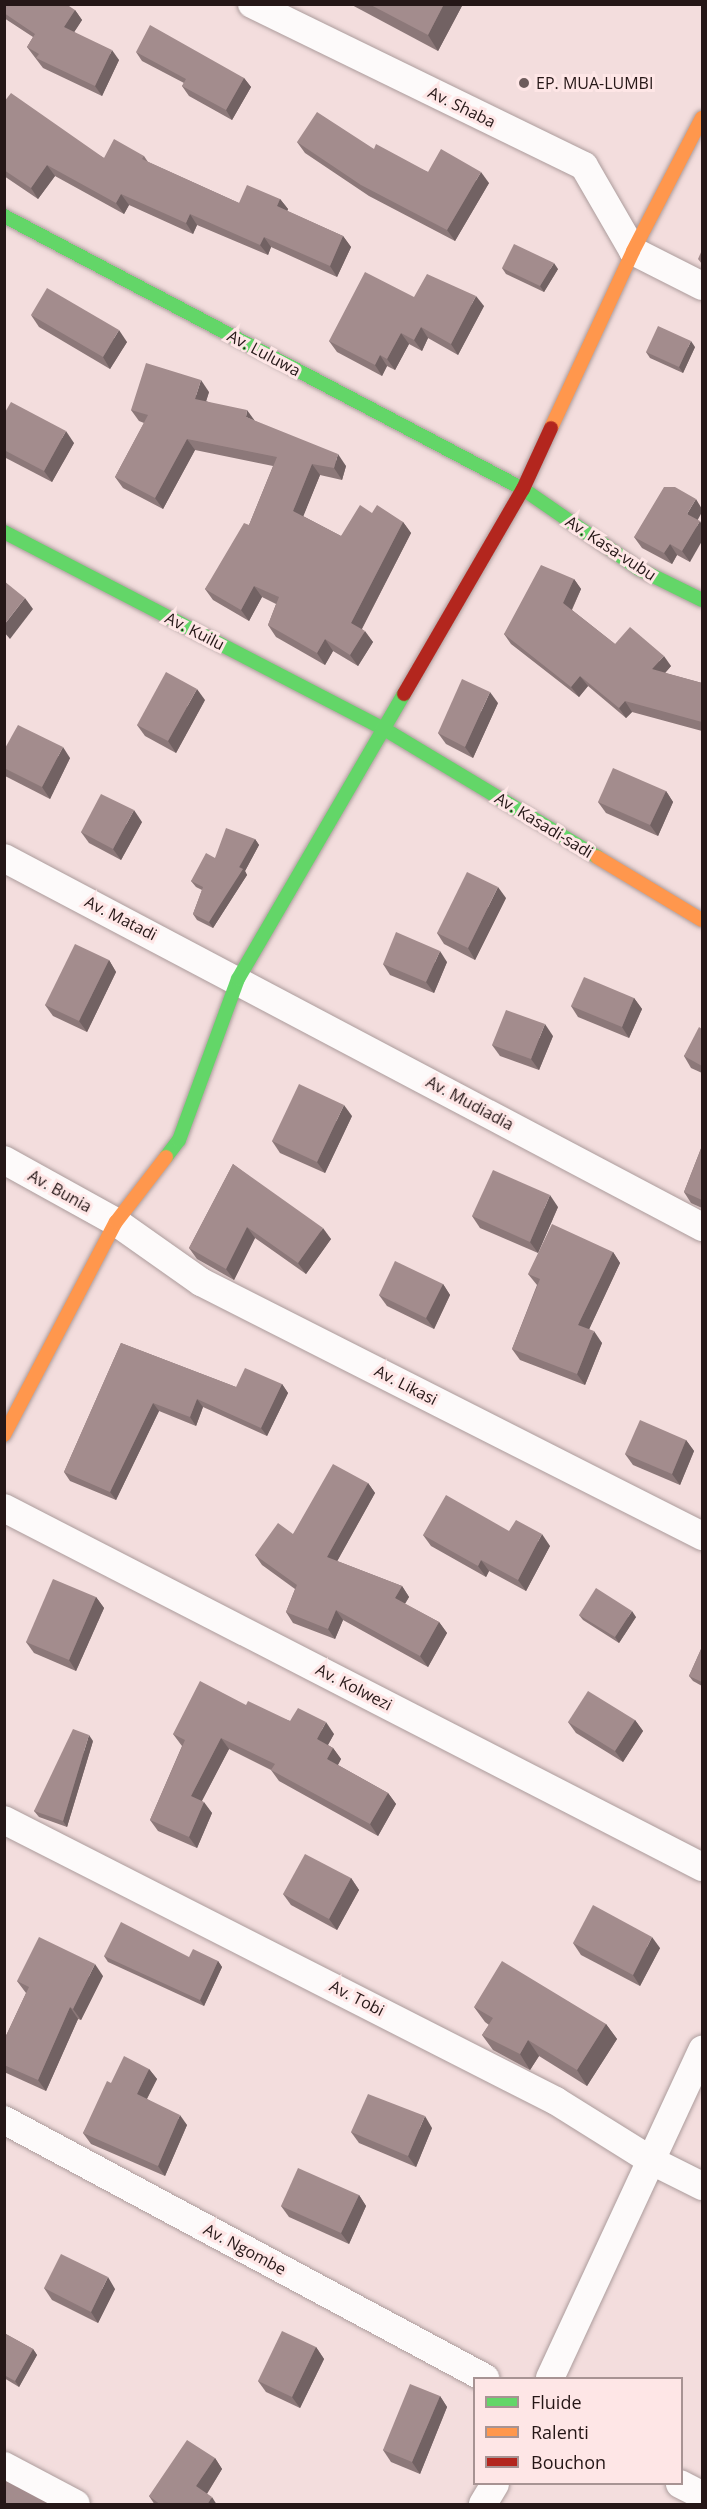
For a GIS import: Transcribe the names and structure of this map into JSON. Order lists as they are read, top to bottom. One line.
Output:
{"streets":{"main road":["Av. Luluwa","Av. Kasa-vubu","Av. Kuilu","Av. Kasadi-sadi"],"street":["Av. Shaba","Av. Matadi","Av. Mudiadia","Av. Bunia","Av. Likasi","Av. Kolwezi","Av. Tobi","Av. Ngombe"]},"crossings":[["Av. Luluwa","Av. Kasa-vubu"],["Av. Kuilu","Av. Kasadi-sadi"],["Av. Matadi","Av. Mudiadia"],["Av. Bunia","Av. Likasi"]],"places":["EP. MUA-LUMBI"],"legend":["Fluide","Ralenti","Bouchon"]}
